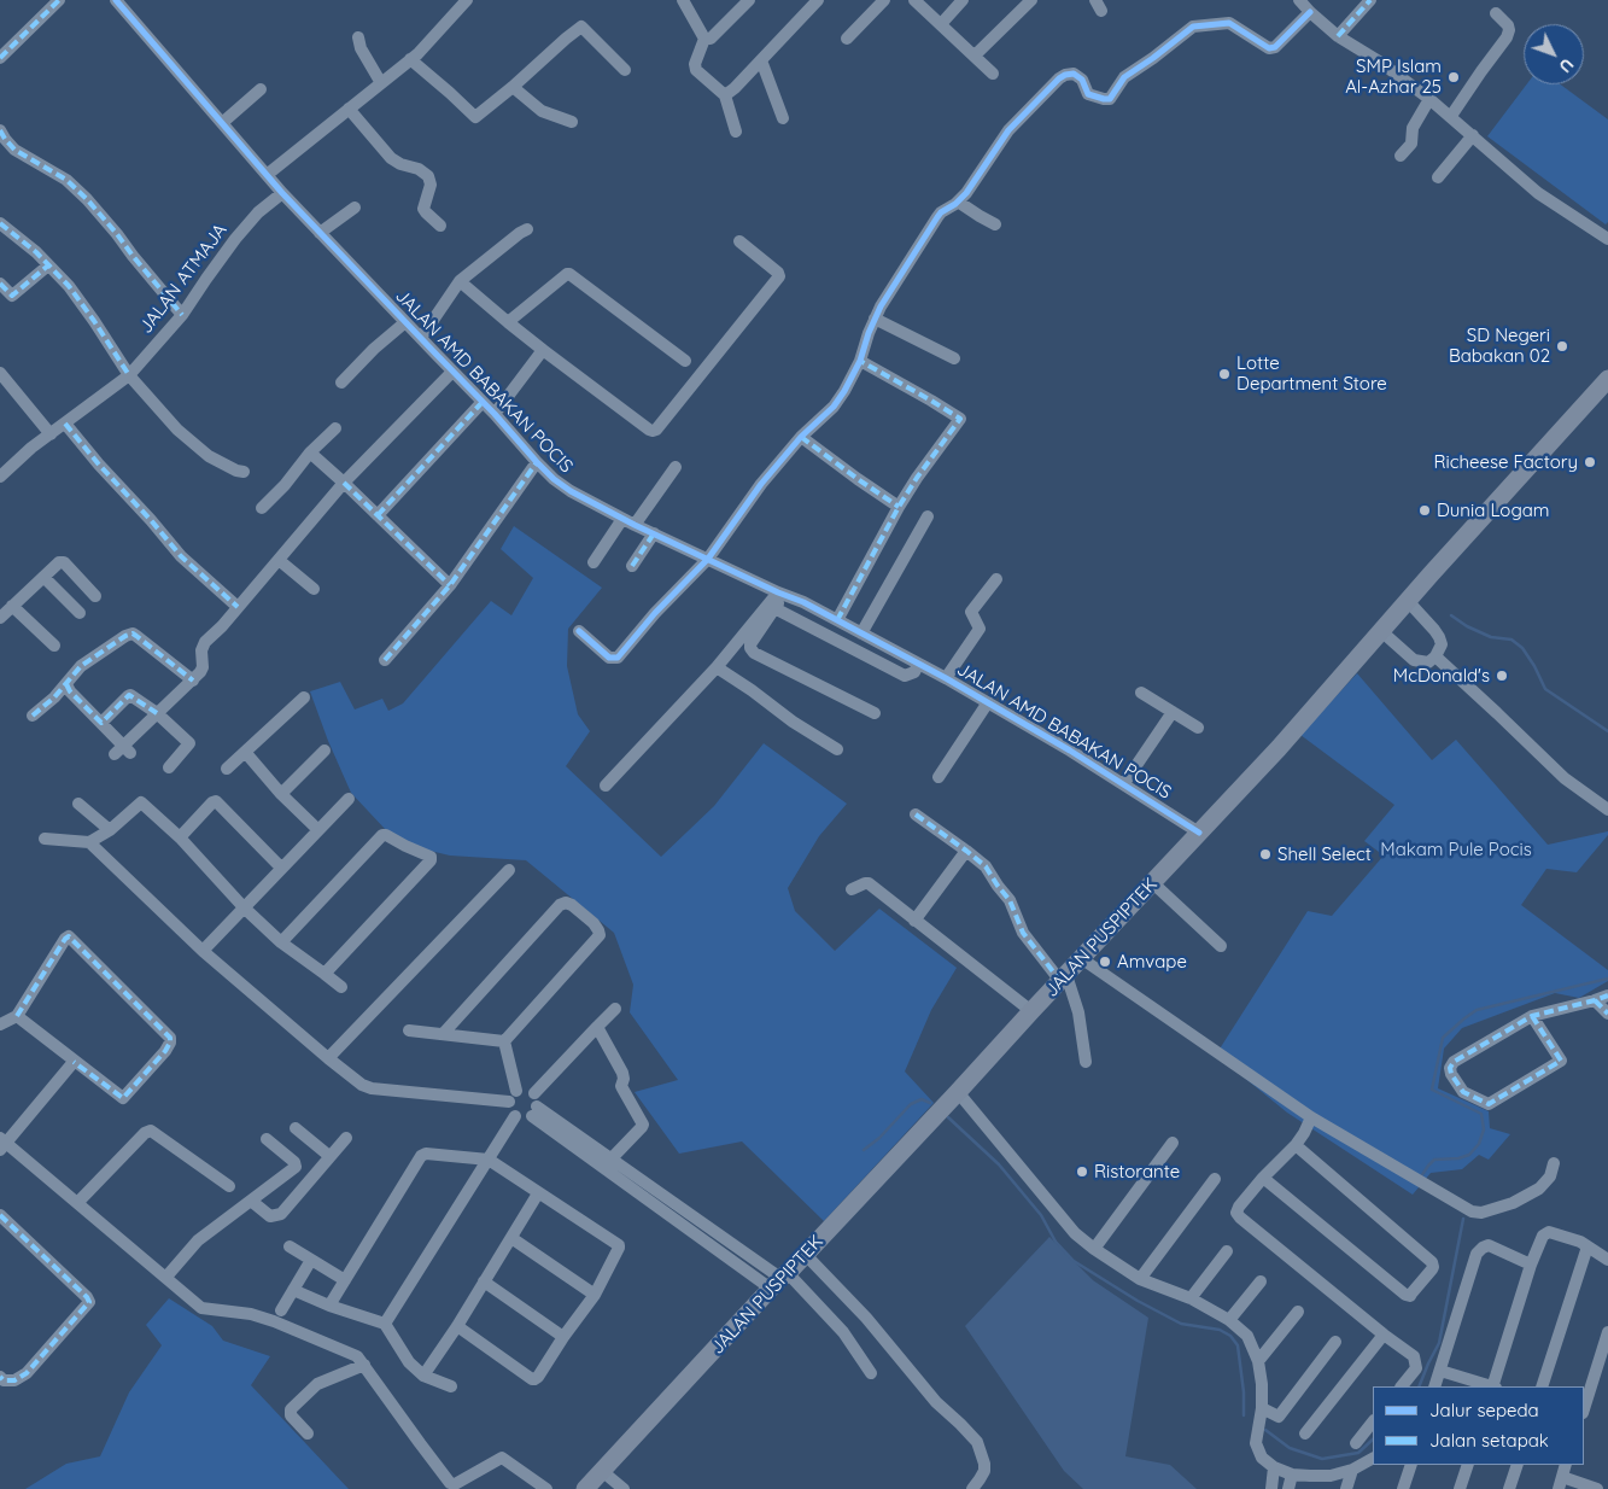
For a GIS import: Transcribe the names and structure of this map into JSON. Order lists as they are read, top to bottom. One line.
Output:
{"streets":{"main road":["JALAN PUSPIPTEK"],"street":["JALAN ATMAJA","JALAN AMD BABAKAN POCIS"]},"crossings":[["JALAN ATMAJA","JALAN AMD BABAKAN POCIS"],["JALAN AMD BABAKAN POCIS","JALAN PUSPIPTEK"]],"parks":["Makam Pule Pocis"],"places":["SMP Islam Al-Azhar 25","SD Negeri Babakan 02","Lotte Department Store","Richeese Factory","Dunia Logam","McDonald's","Shell Select","Amvape","Ristorante"],"legend":["Jalur sepeda","Jalan setapak"],"north":"bottom right"}
